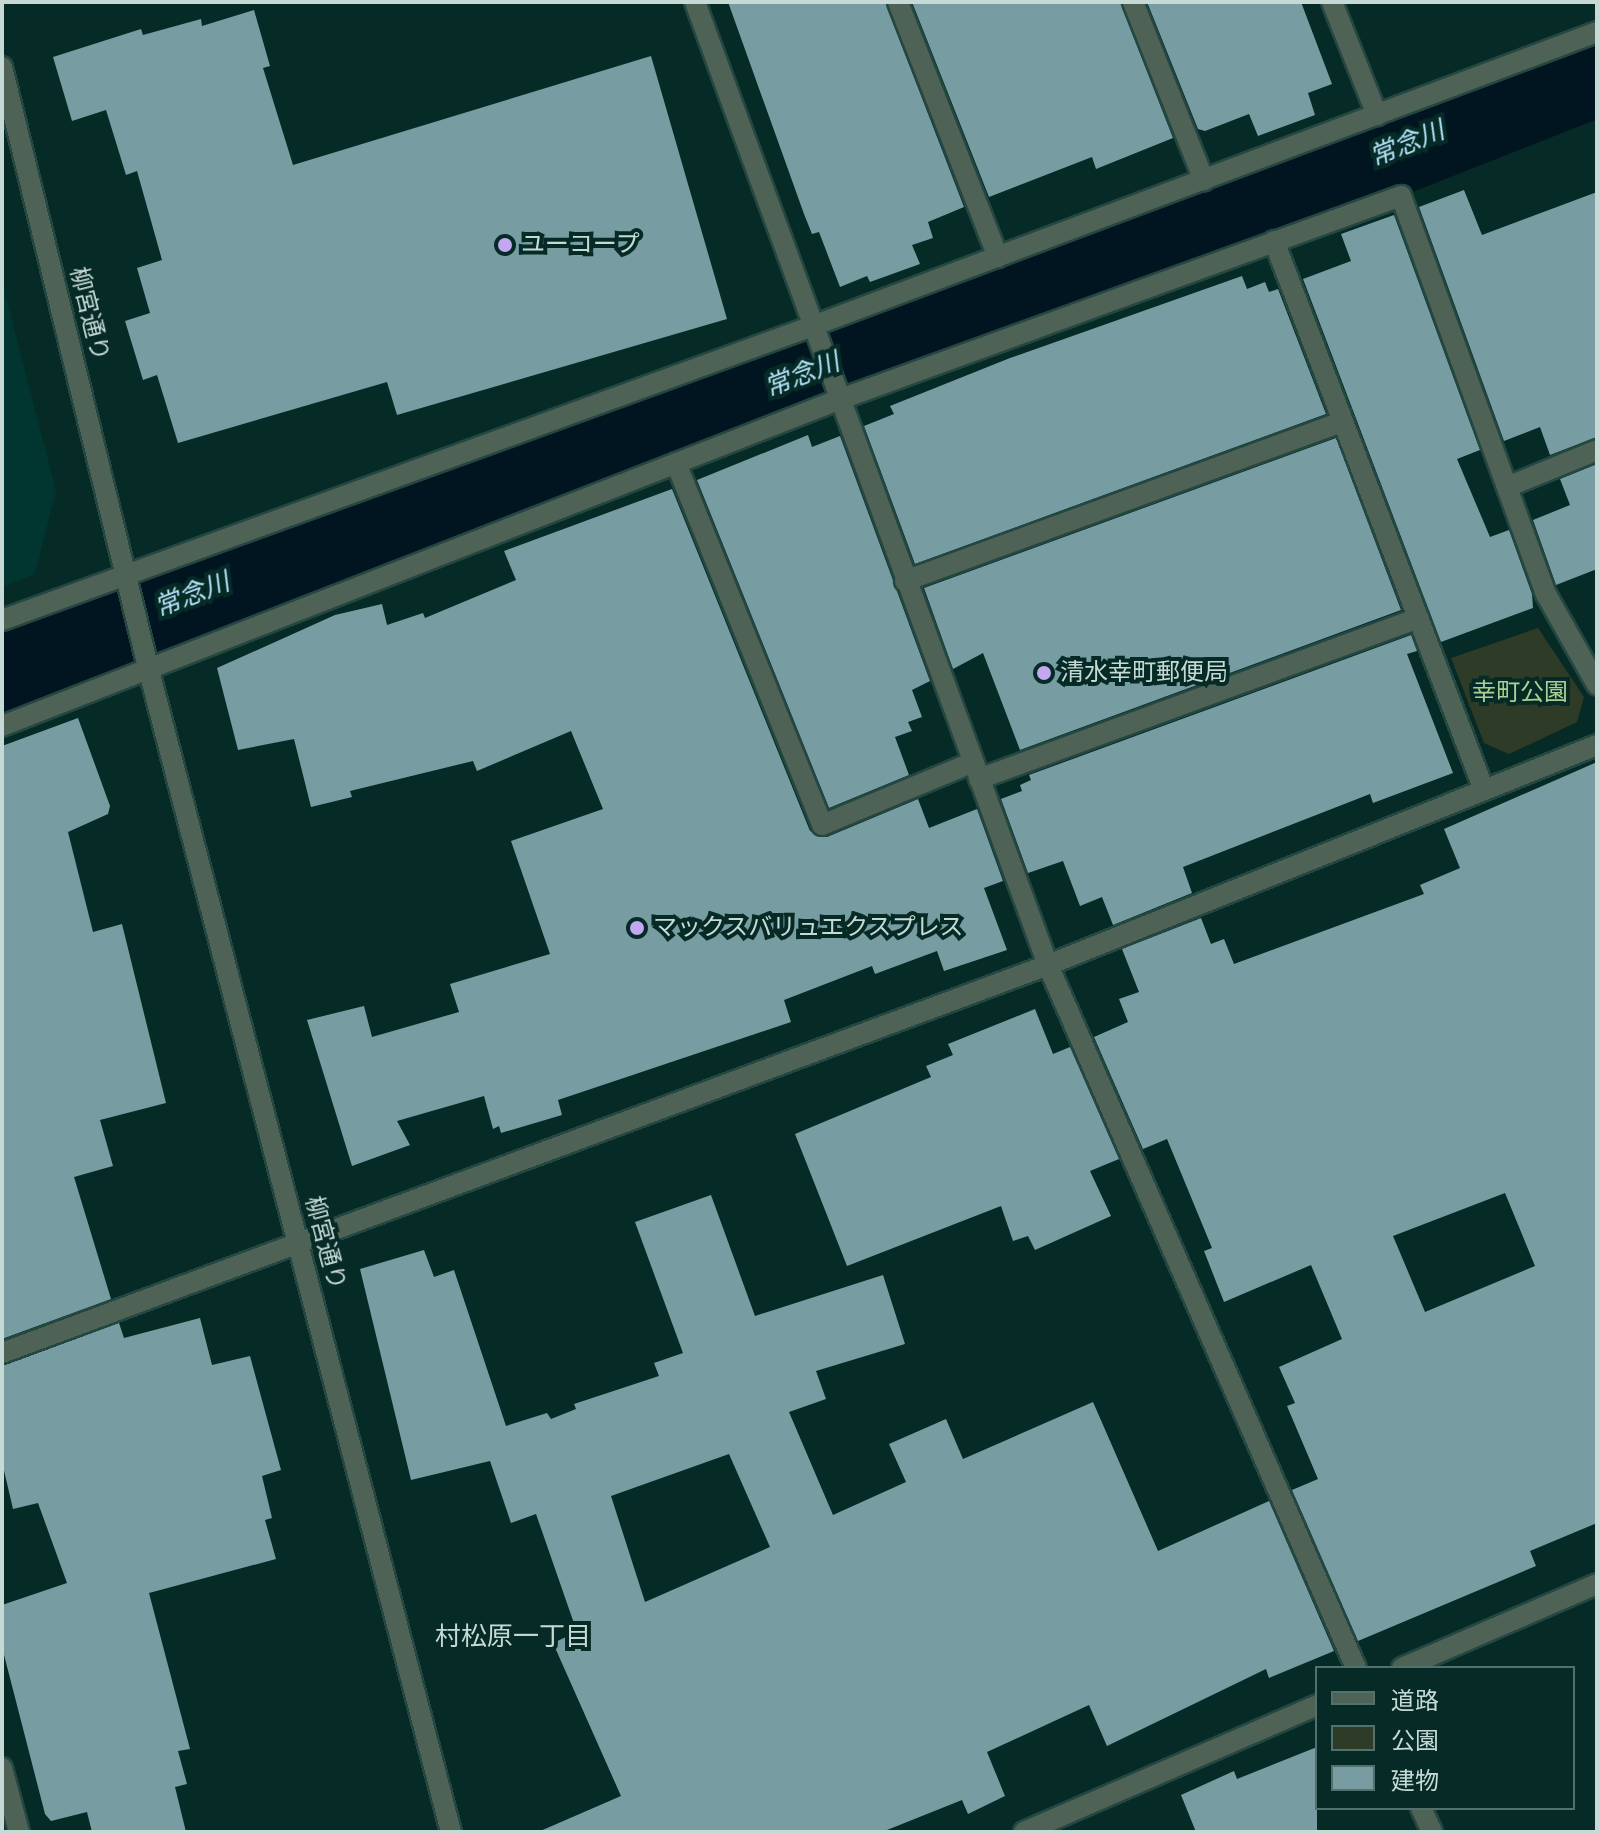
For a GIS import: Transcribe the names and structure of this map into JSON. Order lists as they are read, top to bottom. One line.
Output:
{"streets":{"street":["柳宮通り"]},"districts":["村松原一丁目"],"water":["常念川"],"parks":["幸町公園"],"places":["ユーコープ","清水幸町郵便局","マックスバリュエクスプレス"],"legend":["道路","公園","建物"]}
